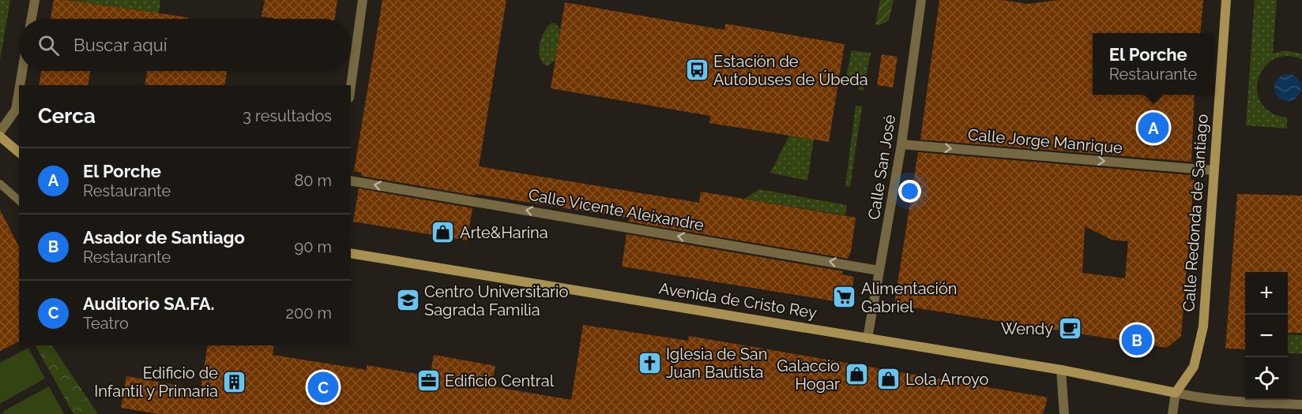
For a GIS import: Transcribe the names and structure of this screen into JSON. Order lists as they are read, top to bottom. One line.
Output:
{"streets":{"street":["Calle Jorge Manrique","Calle San José","Calle Vicente Aleixandre","Calle Redonda de Santiago","Avenida de Cristo Rey"]},"crossings":[["Calle Jorge Manrique","Calle San José"],["Calle Jorge Manrique","Calle Redonda de Santiago"],["Calle San José","Calle Vicente Aleixandre"],["Calle San José","Avenida de Cristo Rey"],["Calle Redonda de Santiago","Avenida de Cristo Rey"]],"one_way":["Calle Jorge Manrique","Calle Vicente Aleixandre"],"places":{"bus stop":["Estación de Autobuses de Úbeda"],"shop":["Arte&Harina","Galaccio Hogar","Lola Arroyo"],"supermarket":["Alimentación Gabriel"],"school or university":["Centro Universitario Sagrada Familia"],"cafe":["Wendy"],"church":["Iglesia de San Juan Bautista"],"office":["Edificio Central"],"building":["Edificio de Infantil y Primaria"]},"page":{"search":"Buscar aquí","popup":["El Porche","Restaurante"],"heading":["Cerca","3 resultados"],"pins":["A","B","C"],"list":[{"mark":"A","name":"El Porche","note":"Restaurante","value":"80 m"},{"mark":"B","name":"Asador de Santiago","note":"Restaurante","value":"90 m"},{"mark":"C","name":"Auditorio SA.FA.","note":"Teatro","value":"200 m"}],"map_buttons":["+","−"]}}
